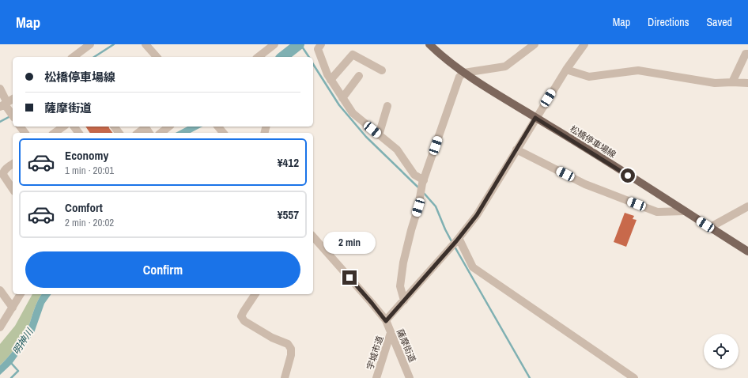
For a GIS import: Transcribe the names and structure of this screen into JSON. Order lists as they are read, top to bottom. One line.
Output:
{"streets":{"main road":["松橋停車場線"],"street":["薩摩街道","宇城市道"]},"crossings":[["薩摩街道","宇城市道"]],"water":["明神川"],"page":{"header":"Map","nav":["Map","Directions","Saved"],"banner":["松橋停車場線","薩摩街道"],"list":[{"name":"Economy","note":"1 min · 20:01","value":"¥412"},{"name":"Comfort","note":"2 min · 20:02","value":"¥557"}],"bubble":"2 min","buttons":"Confirm"}}
